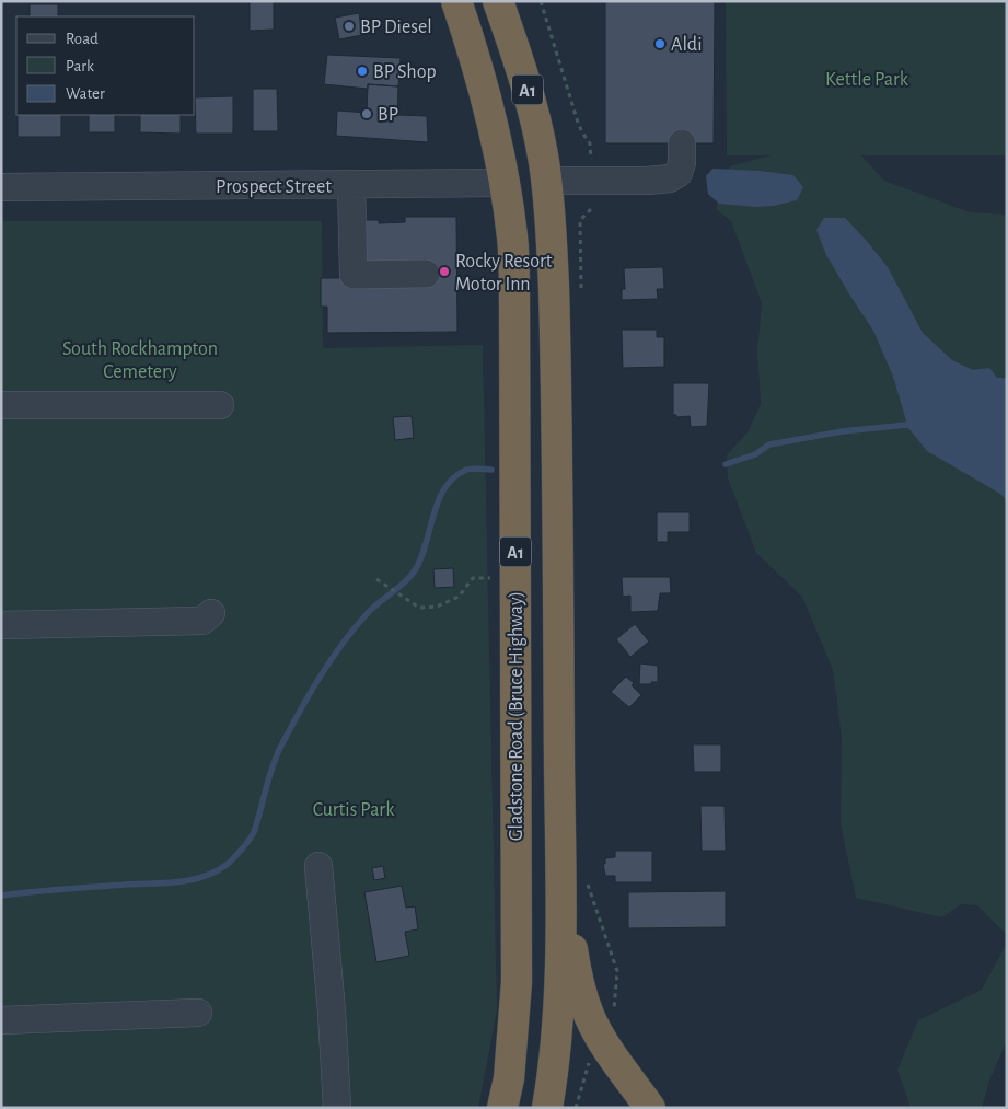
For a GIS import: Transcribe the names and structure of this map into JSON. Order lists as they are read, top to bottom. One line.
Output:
{"streets":{"highway":["A1","Prospect Street","Gladstone Road (Bruce Highway)"]},"crossings":[["A1","Prospect Street"],["Prospect Street","Gladstone Road (Bruce Highway)"]],"parks":["Kettle Park","South Rockhampton Cemetery","Curtis Park"],"places":["BP Diesel","Aldi","BP Shop","BP","Rocky Resort Motor Inn"],"legend":["Road","Park","Water"]}
